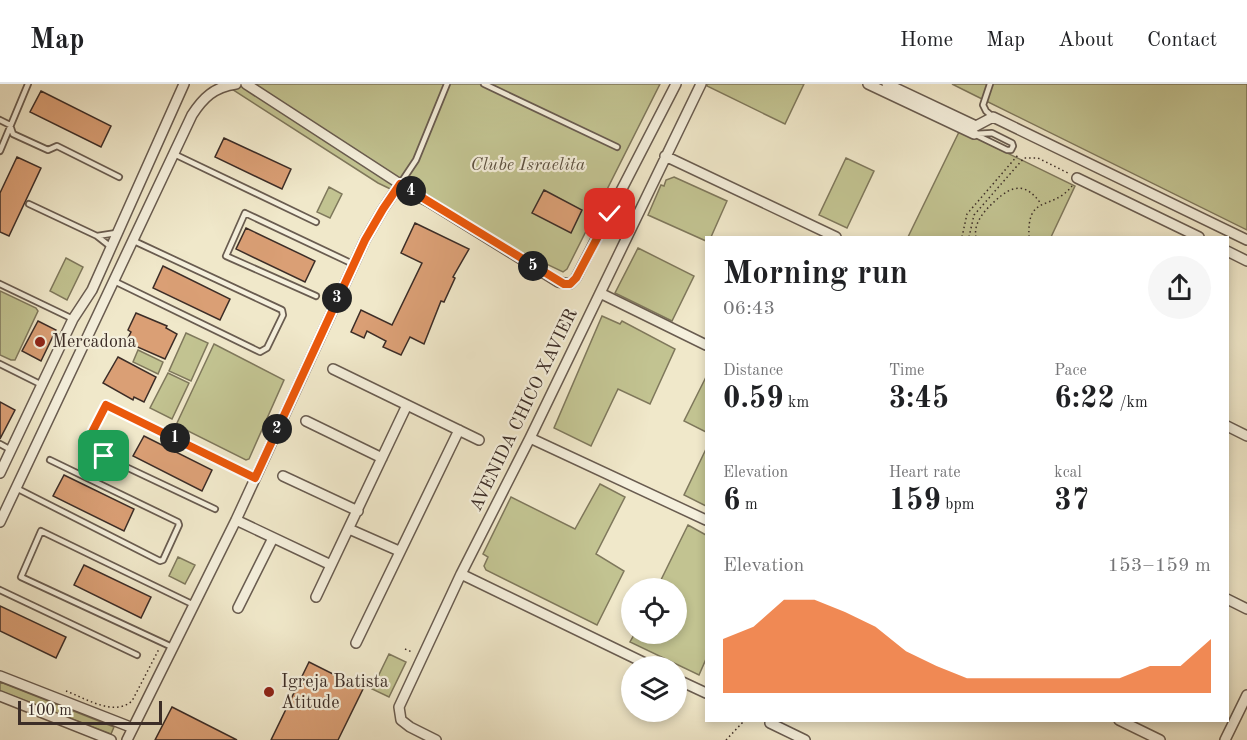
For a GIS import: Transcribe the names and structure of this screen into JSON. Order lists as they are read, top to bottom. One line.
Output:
{"streets":{"street":["AVENIDA CHICO XAVIER"]},"parks":["Clube Israelita"],"places":["Mercadona","Igreja Batista Atitude"],"scale_bar":"100 m","page":{"header":"Map","nav":["Home","Map","About","Contact"],"pins":["4","5","3","2","1"],"heading":["Morning run","06:43"],"stats":[["Distance","0.59 km"],["Time","3:45"],["Pace","6:22 /km"],["Elevation","6 m"],["Heart rate","159 bpm"],["kcal","37"]],"chart":["Elevation","153–159 m"],"scale":"100 m"}}
